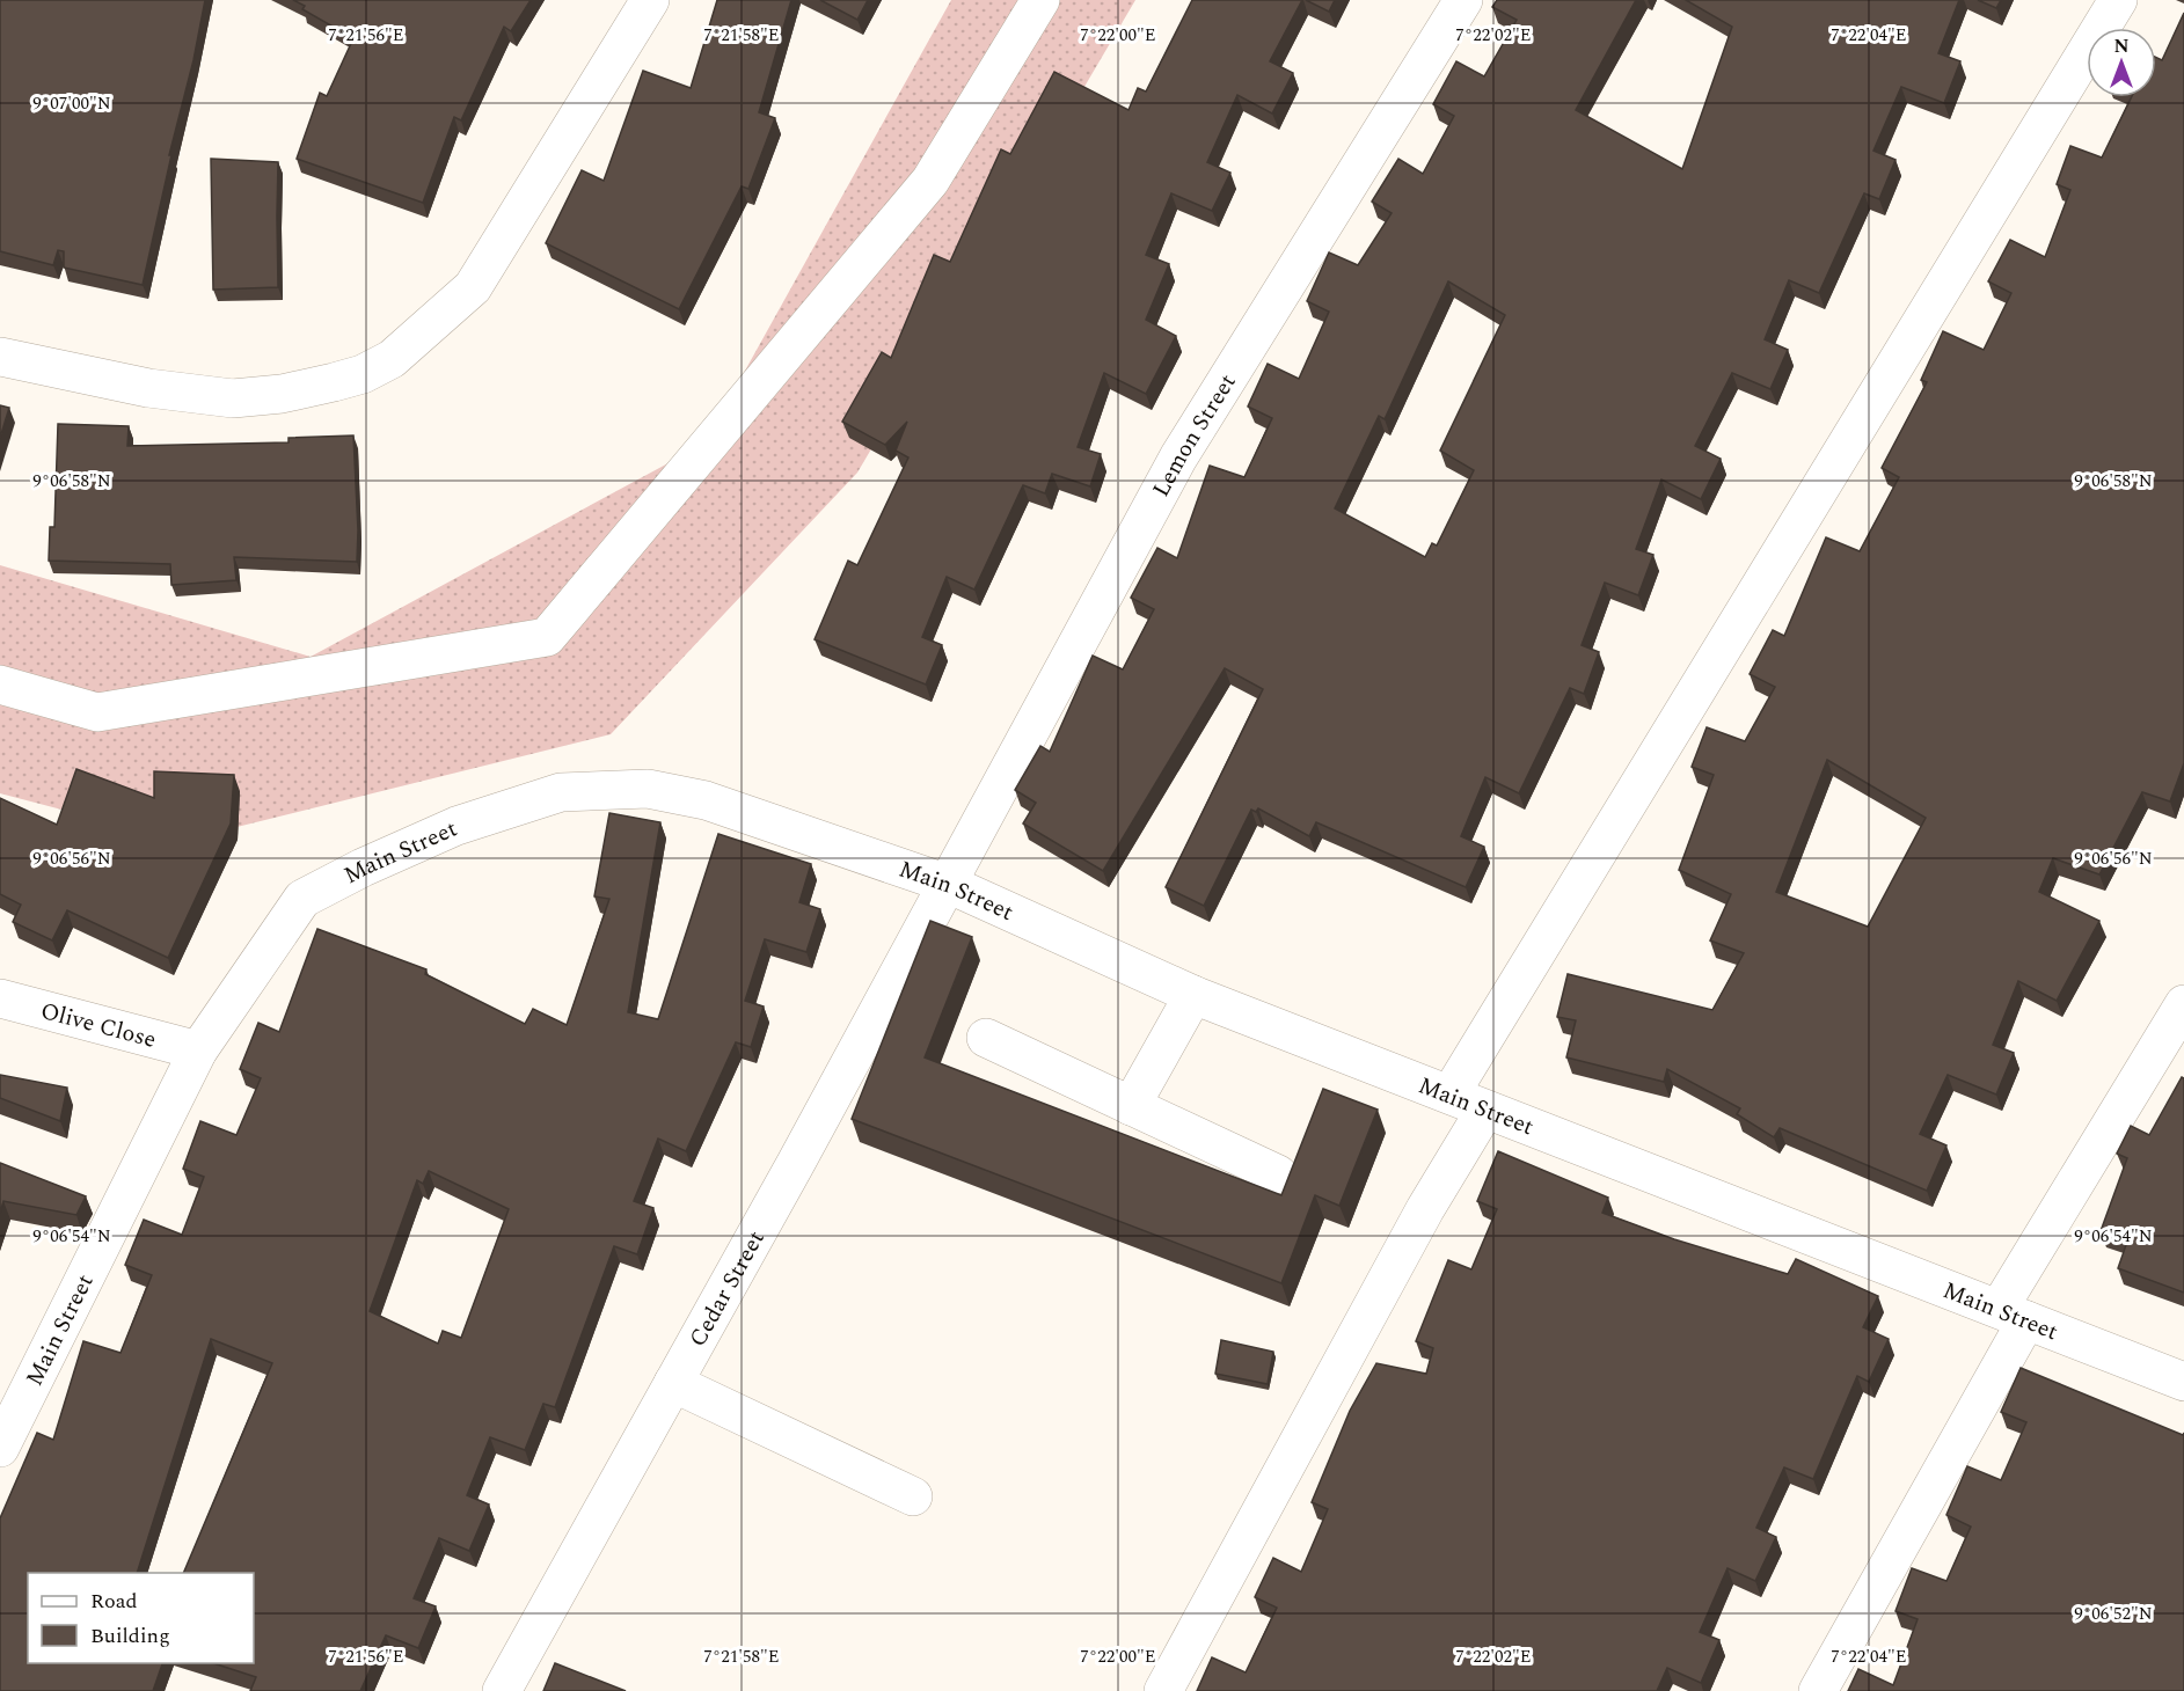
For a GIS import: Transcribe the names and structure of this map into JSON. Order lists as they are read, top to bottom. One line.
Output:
{"streets":{"street":["Lemon Street","Main Street","Olive Close","Cedar Street"]},"crossings":[["Lemon Street","Main Street"],["Lemon Street","Cedar Street"],["Main Street","Olive Close"],["Main Street","Cedar Street"]],"legend":["Road","Building"],"north":"top","coordinates":["7°21'56\"E","7°21'58\"E","7°22'00\"E","7°22'02\"E","7°22'04\"E","9°07'00\"N","9°06'58\"N","9°06'56\"N","9°06'54\"N","9°06'52\"N"]}
